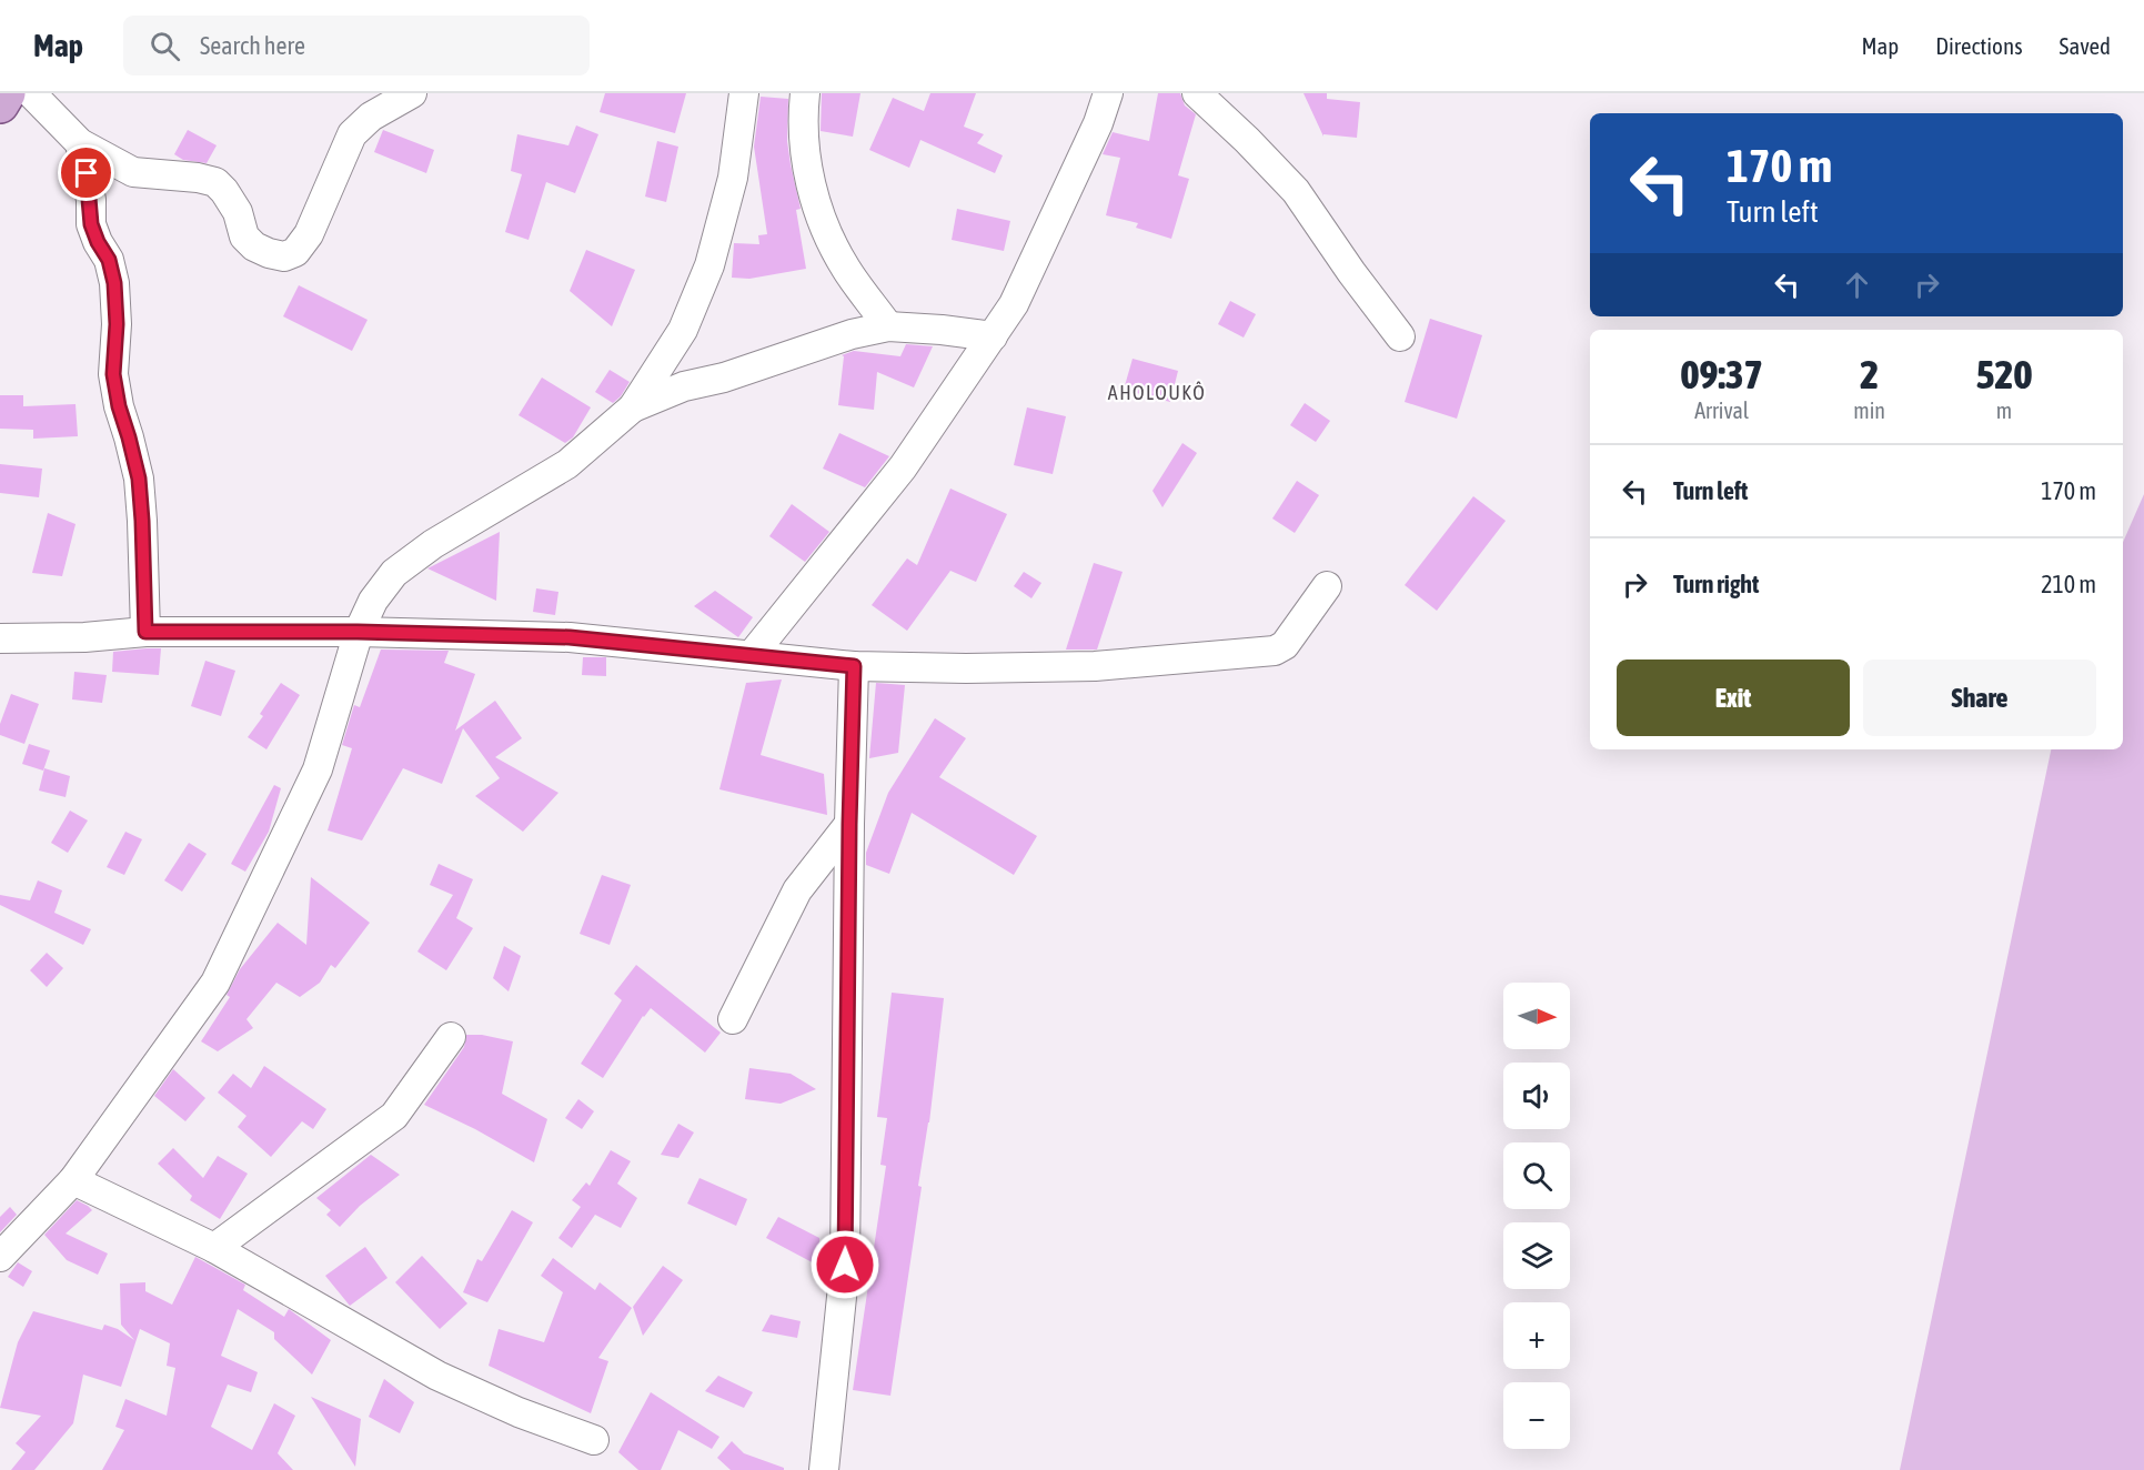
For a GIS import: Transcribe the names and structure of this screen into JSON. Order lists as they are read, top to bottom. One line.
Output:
{"districts":["AHOLOUKÔ"],"north":"right","page":{"header":"Map","search":"Search here","nav":["Map","Directions","Saved"],"turn":["170 m","Turn left"],"eta":["09:37","Arrival","2","min","520","m"],"list":[{"name":"Turn left","value":"170 m"},{"name":"Turn right","value":"210 m"}],"buttons":["Exit","Share"],"map_buttons":["+","−"]}}
